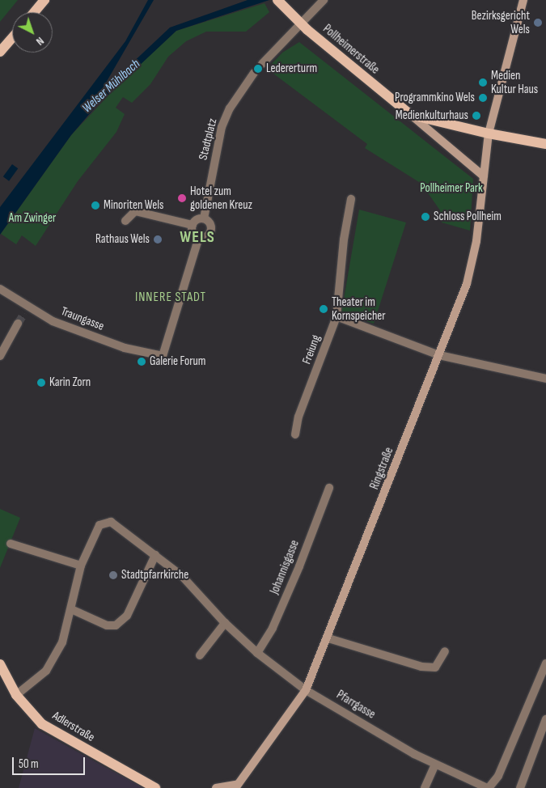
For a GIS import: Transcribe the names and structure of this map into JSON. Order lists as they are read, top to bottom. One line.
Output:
{"streets":{"main road":["Pollheimerstraße","Ringstraße","Adlerstraße"],"street":["Stadtplatz","Traungasse","Freiung","Johannisgasse","Pfarrgasse"]},"crossings":[["Pollheimerstraße","Ringstraße"],["Stadtplatz","Traungasse"],["Ringstraße","Pfarrgasse"],["Johannisgasse","Pfarrgasse"]],"districts":["WELS","INNERE STADT"],"water":["Welser Mühlbach"],"parks":["Pollheimer Park","Am Zwinger"],"places":["Bezirksgericht Wels","Ledererturm","Medien Kultur Haus","Programmkino Wels","Medienkulturhaus","Hotel zum goldenen Kreuz","Minoriten Wels","Schloss Pollheim","Rathaus Wels","Theater im Kornspeicher","Galerie Forum","Karin Zorn","Stadtpfarrkirche"],"scale_bar":"50 m","north":"bottom right"}
